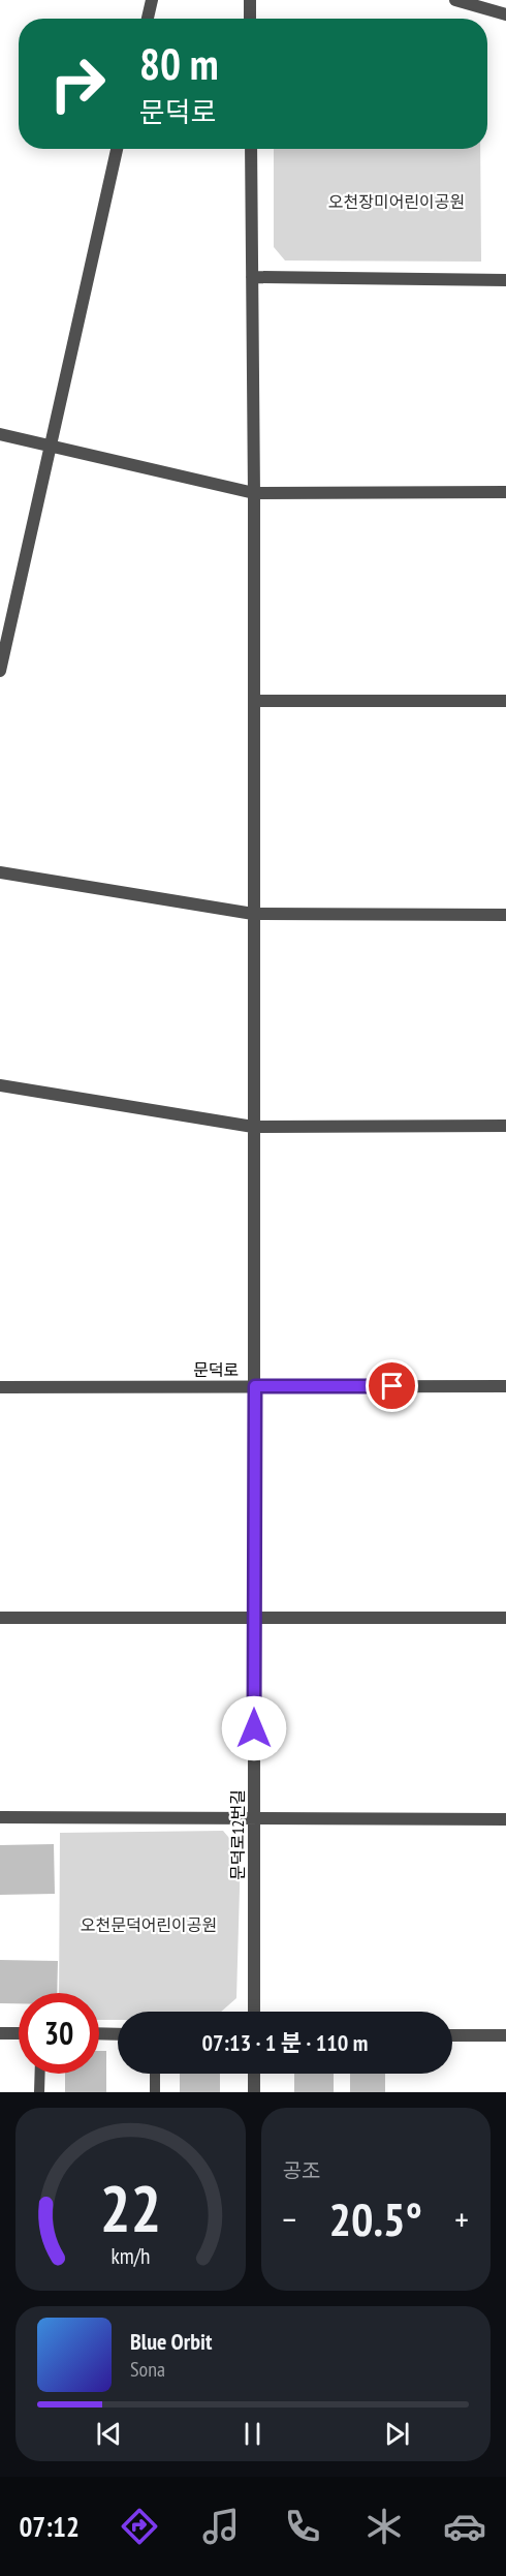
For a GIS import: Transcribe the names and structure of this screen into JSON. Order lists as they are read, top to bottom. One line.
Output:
{"streets":{"street":["문덕로","문덕로12번길"]},"crossings":[["문덕로","문덕로12번길"]],"parks":["오천장미어린이공원","오천문덕어린이공원"],"page":{"turn":["80 m","문덕로"],"limit":"30","trip":"07:13 · 1 분 · 110 m","tile":"공조","heat":["−","20.5°","+"],"song":["Blue Orbit","Sona"],"tabs":"07:12","gauge":["22","km/h"]}}
